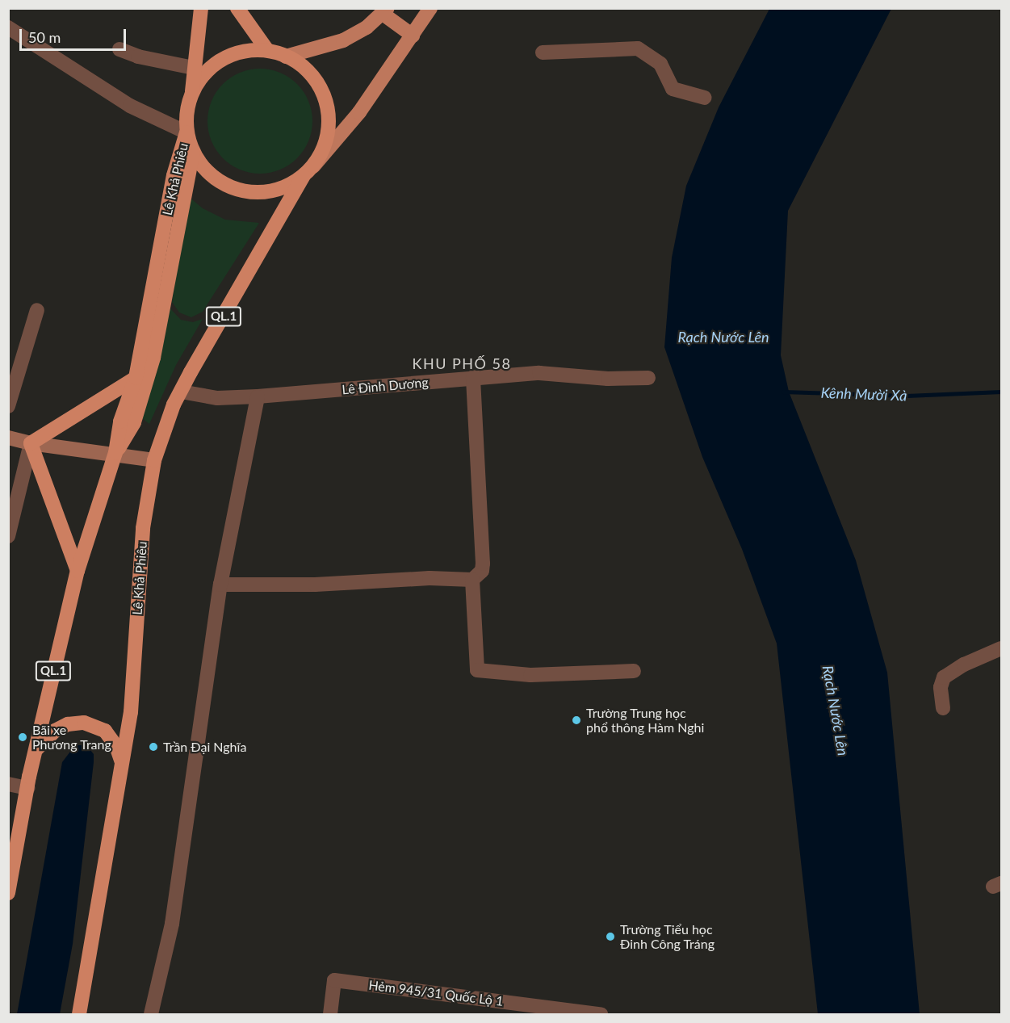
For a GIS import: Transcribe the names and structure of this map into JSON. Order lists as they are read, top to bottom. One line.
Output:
{"streets":{"highway":["Lê Khả Phiêu","QL.1"],"street":["Lê Đình Dương","Hẻm 945/31 Quốc Lộ 1"]},"crossings":[["Lê Khả Phiêu","QL.1"],["Lê Khả Phiêu","Lê Đình Dương"]],"districts":["KHU PHỐ 58"],"water":["Rạch Nước Lên","Kênh Mười Xà"],"places":["Trường Trung học phổ thông Hàm Nghi","Bãi xe Phương Trang","Trần Đại Nghĩa","Trường Tiểu học Đinh Công Tráng"],"scale_bar":"50 m"}
